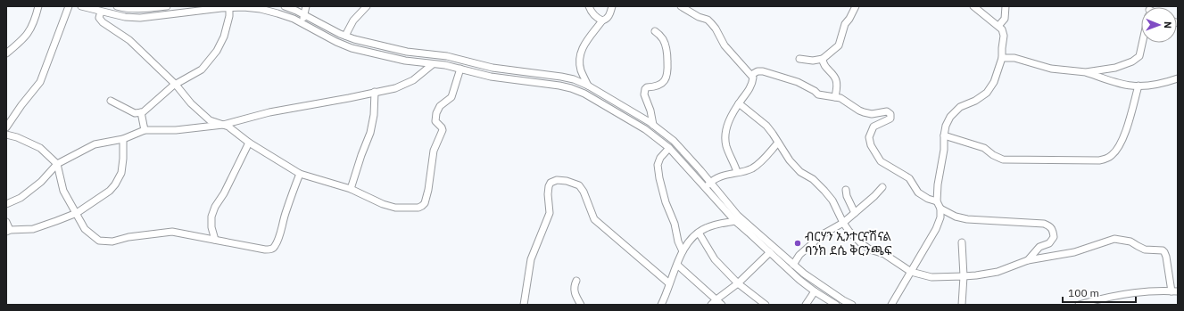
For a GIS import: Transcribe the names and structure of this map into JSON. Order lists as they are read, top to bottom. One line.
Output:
{"places":["ብርሃን ኢንተርናሽናል ባንክ ደሴ ቅርንጫፍ"],"scale_bar":"100 m","north":"right"}
